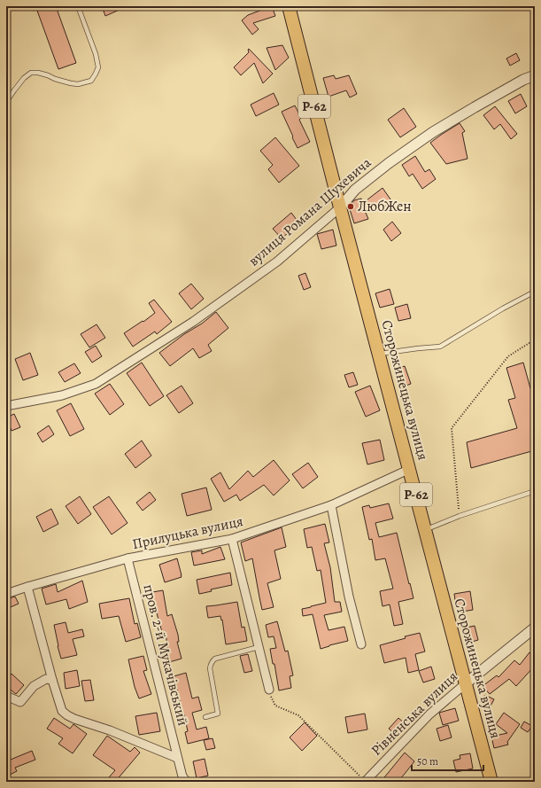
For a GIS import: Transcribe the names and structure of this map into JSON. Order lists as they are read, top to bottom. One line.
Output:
{"streets":{"main road":["Р-62","Сторожинецька вулиця"],"street":["вулиця Романа Шухевича","Прилуцька вулиця","пров. 2-й Мукачівський","Рівненська вулиця"]},"crossings":[["вулиця Романа Шухевича","Сторожинецька вулиця"],["Сторожинецька вулиця","Прилуцька вулиця"],["Сторожинецька вулиця","Рівненська вулиця"],["Прилуцька вулиця","пров. 2-й Мукачівський"]],"places":["ЛюбЖен"],"scale_bar":"50 m"}
